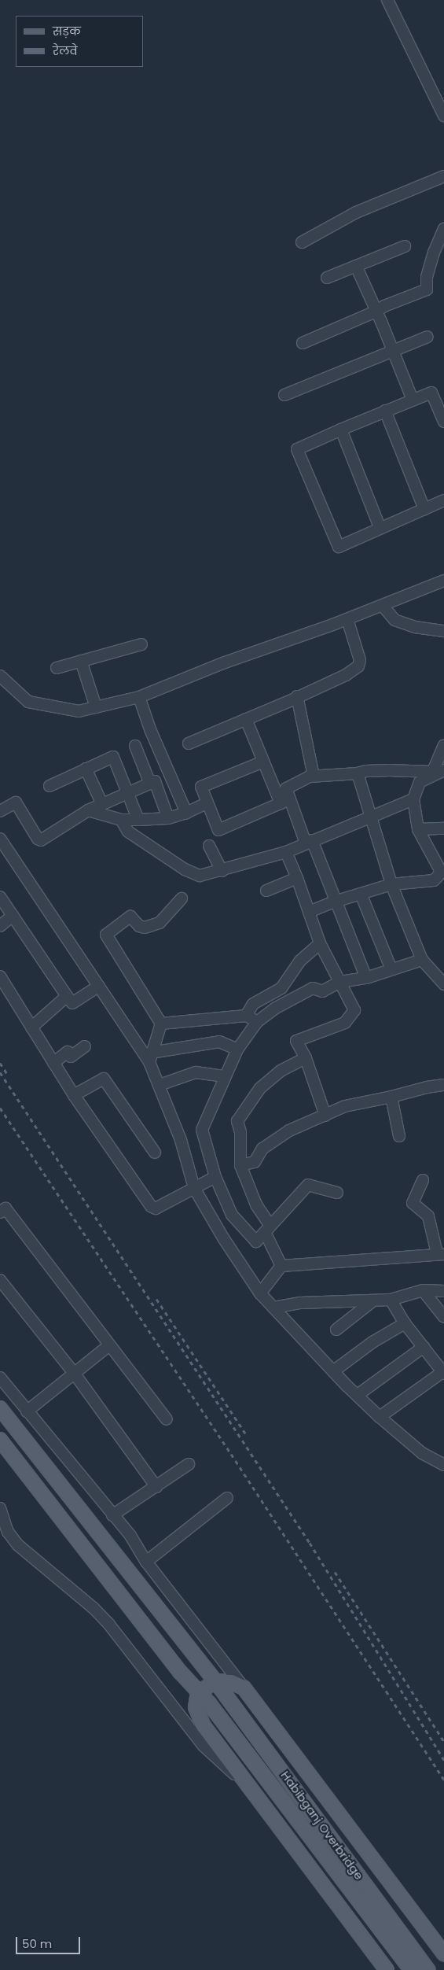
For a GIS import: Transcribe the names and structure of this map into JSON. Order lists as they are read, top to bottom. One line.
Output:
{"streets":{"main road":["Habibganj Overbridge"]},"legend":["सड़क","रेलवे"],"scale_bar":"50 m"}
